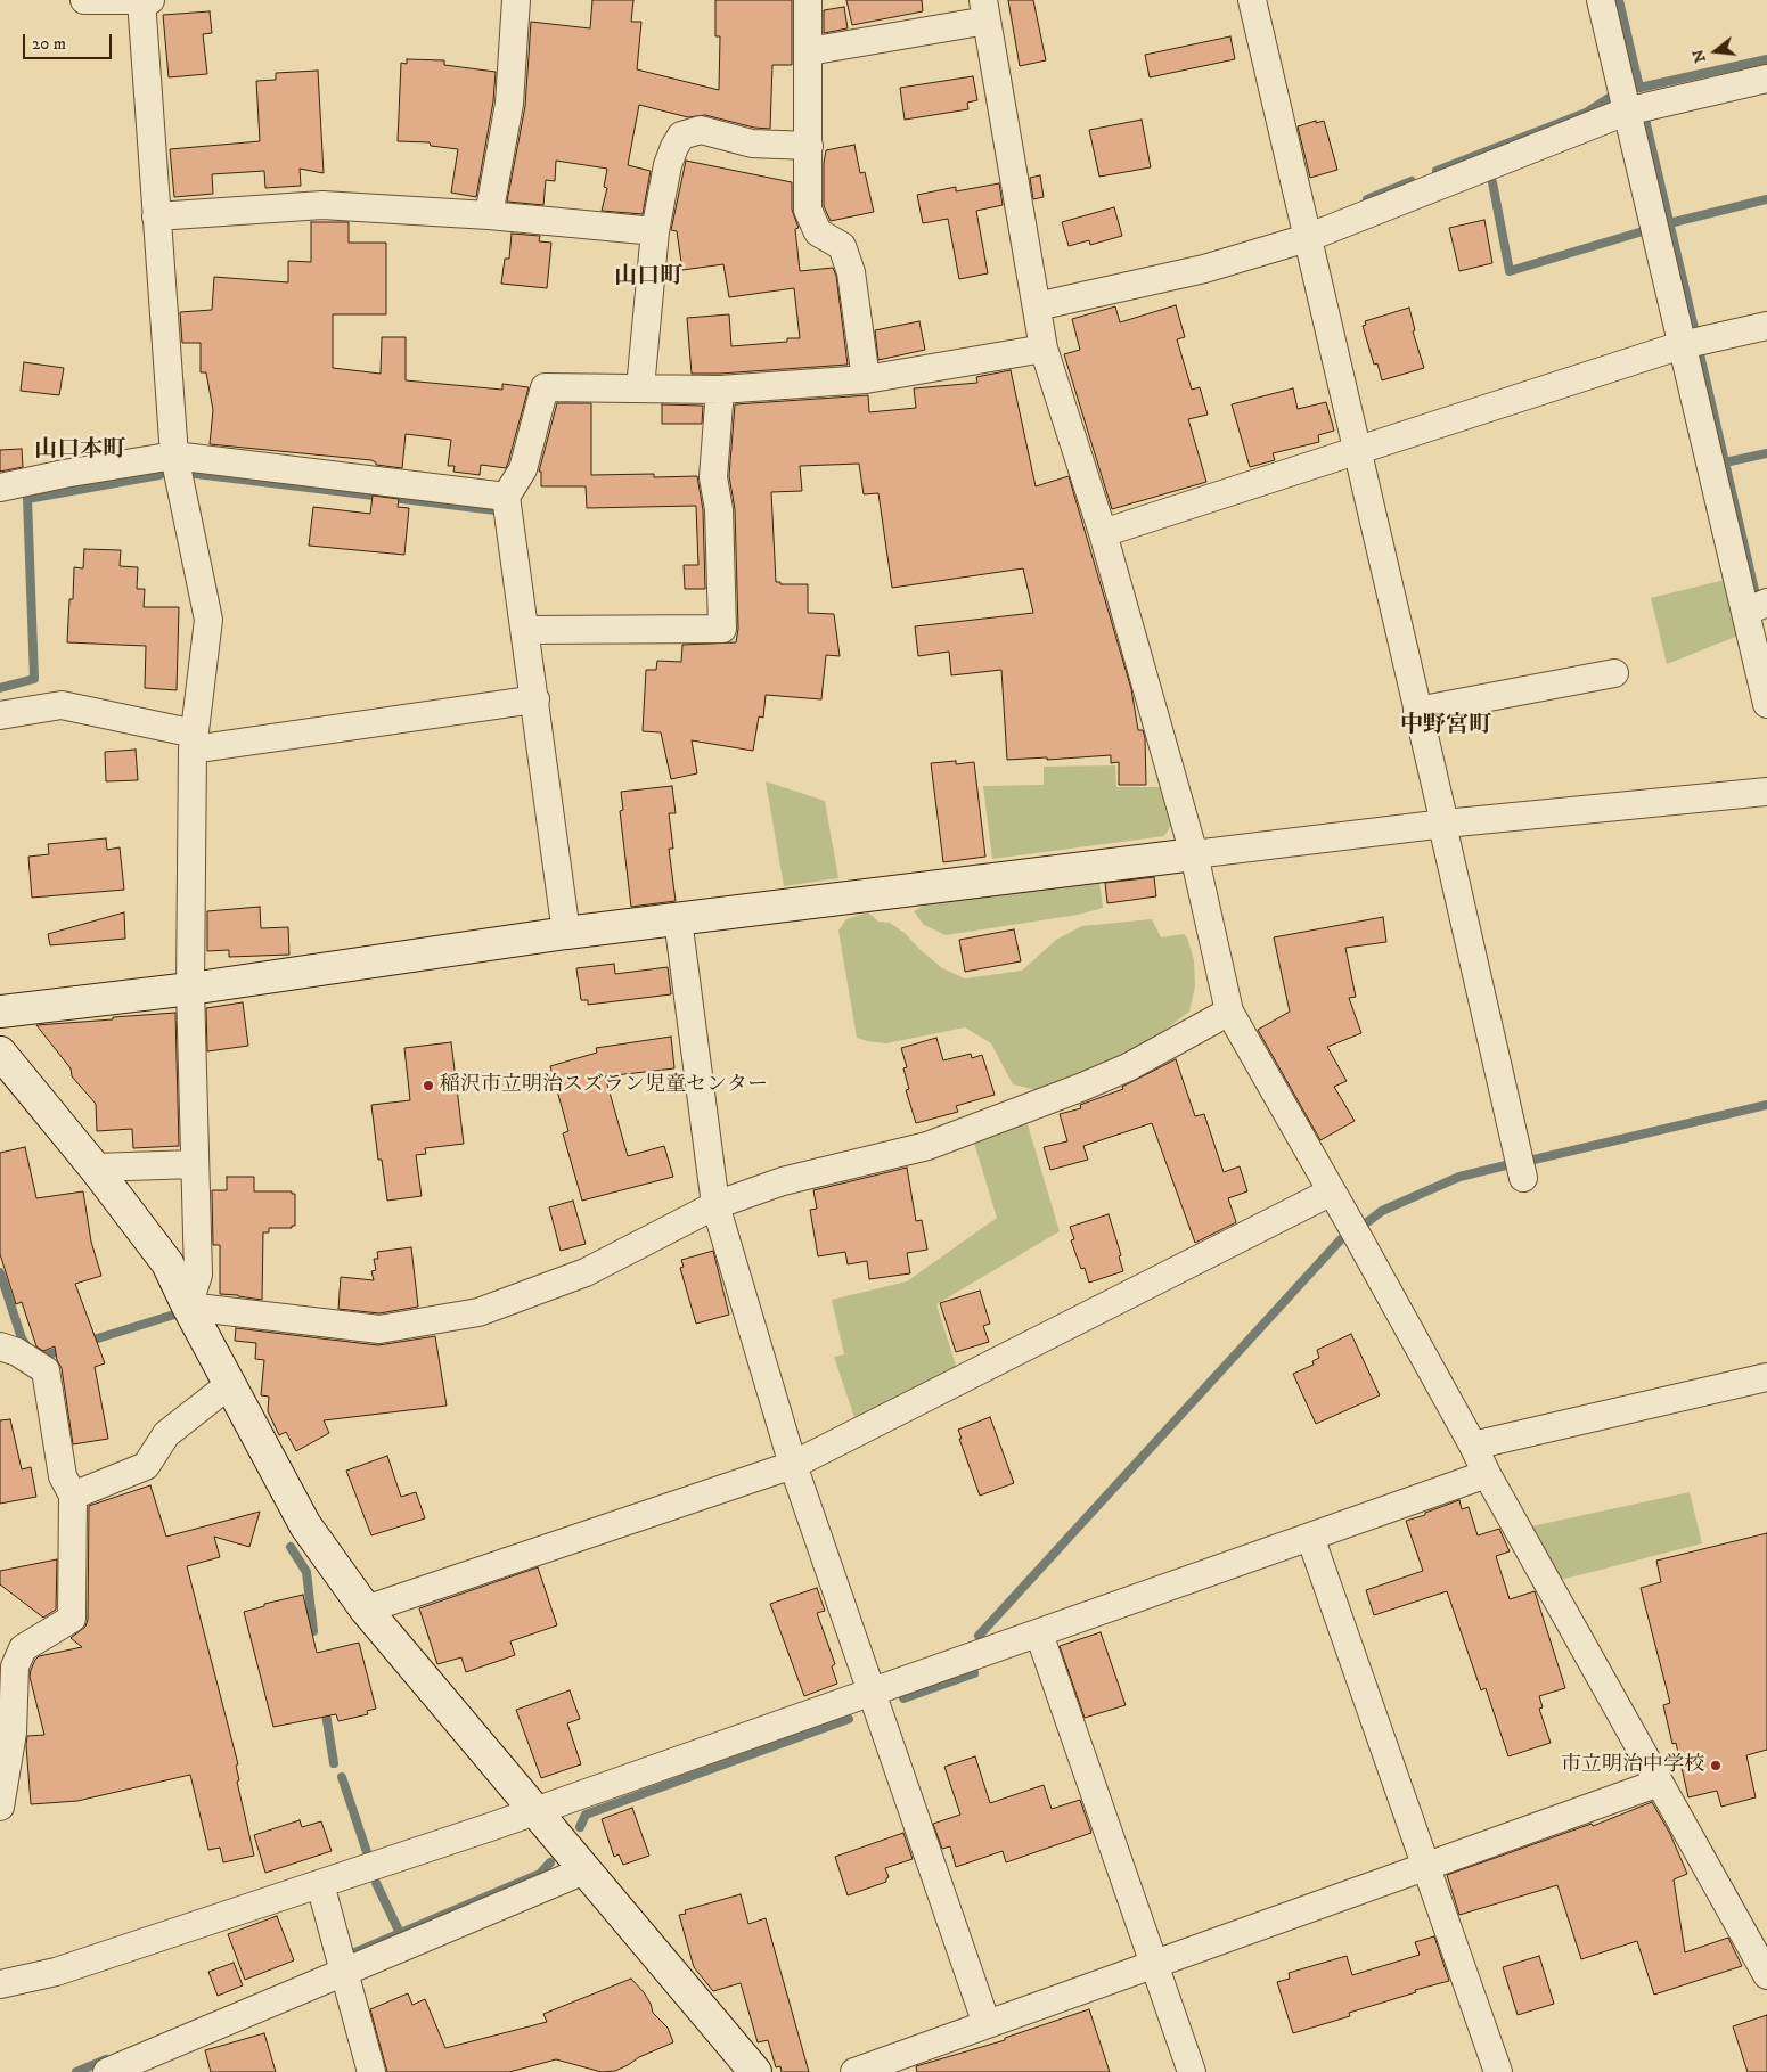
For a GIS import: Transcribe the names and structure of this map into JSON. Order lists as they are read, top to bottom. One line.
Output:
{"districts":["山口町","山口本町","中野宮町"],"places":["稲沢市立明治スズラン児童センター","市立明治中学校"],"scale_bar":"20 m","north":"left"}
